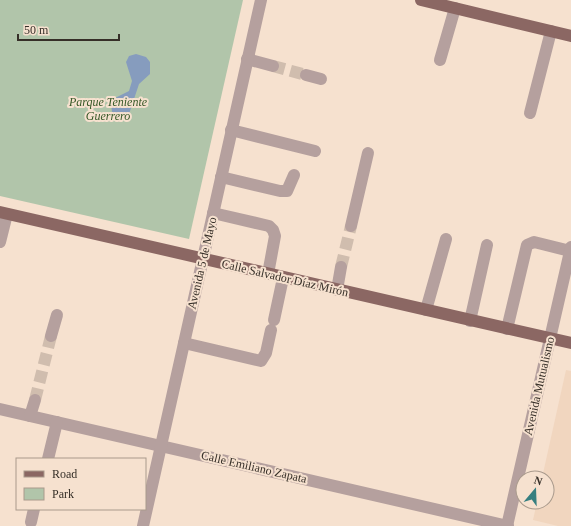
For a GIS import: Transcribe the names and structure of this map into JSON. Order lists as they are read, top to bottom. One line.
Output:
{"streets":{"main road":["Calle Salvador Díaz Mirón"],"street":["Avenida 5 de Mayo","Avenida Mutualismo","Calle Emiliano Zapata"]},"crossings":[["Avenida 5 de Mayo","Calle Salvador Díaz Mirón"],["Avenida 5 de Mayo","Calle Emiliano Zapata"],["Calle Salvador Díaz Mirón","Avenida Mutualismo"],["Avenida Mutualismo","Calle Emiliano Zapata"]],"parks":["Parque Teniente Guerrero"],"legend":["Road","Park"],"scale_bar":"50 m","north":"top"}
